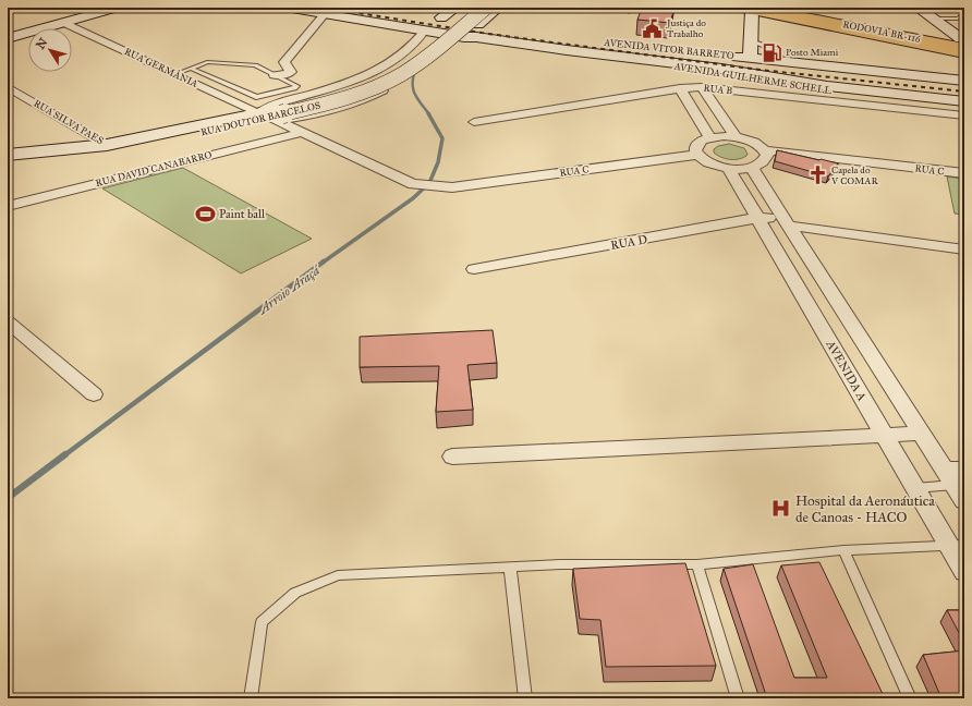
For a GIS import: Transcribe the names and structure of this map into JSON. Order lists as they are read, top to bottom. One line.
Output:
{"streets":{"main road":["RODOVIA BR-116","AVENIDA VITOR BARRETO","AVENIDA GUILHERME SCHELL","RUA DOUTOR BARCELOS"],"street":["RUA GERMÂNIA","RUA B","RUA SILVA PAES","RUA DAVID CANABARRO","RUA C","RUA D","AVENIDA A"]},"crossings":[["RUA GERMÂNIA","RUA DOUTOR BARCELOS"],["RUA GERMÂNIA","RUA DAVID CANABARRO"],["RUA GERMÂNIA","RUA C"],["RUA DOUTOR BARCELOS","RUA SILVA PAES"],["RUA D","AVENIDA A"]],"water":["Arroio Araçá"],"places":{"public building":["Justiça do Trabalho"],"fuel station":["Posto Miami"],"church":["Capela do V COMAR"],"sports":["Paint ball"],"hospital":["Hospital da Aeronáutica de Canoas - HACO"]},"north":"top left"}
